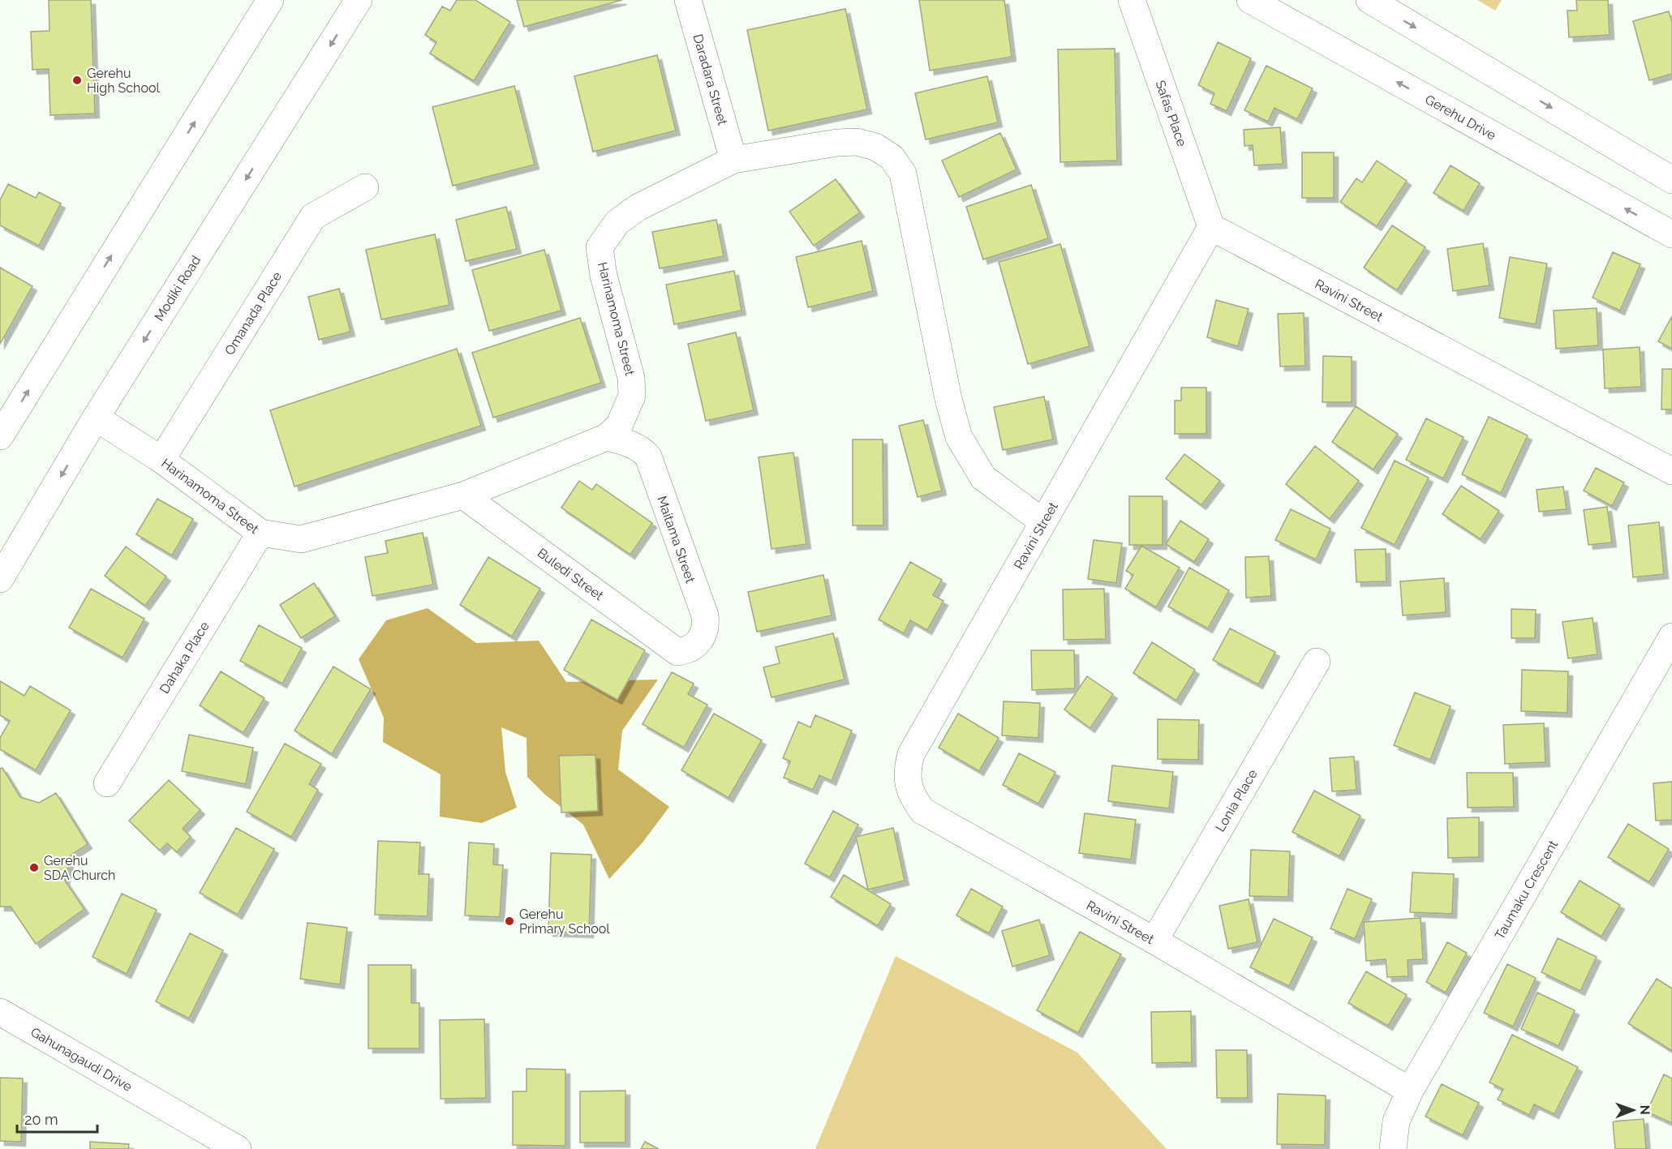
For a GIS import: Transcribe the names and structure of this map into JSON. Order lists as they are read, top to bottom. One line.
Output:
{"streets":{"street":["Daradara Street","Safas Place","Gerehu Drive","Modiki Road","Ravini Street","Omanada Place","Harinamoma Street","Maitama Street","Buledi Street","Dahaka Place","Lonia Place","Taumaku Crescent","Gahunagaudi Drive"]},"crossings":[["Daradara Street","Harinamoma Street"],["Safas Place","Ravini Street"],["Modiki Road","Harinamoma Street"],["Ravini Street","Harinamoma Street"],["Ravini Street","Lonia Place"],["Ravini Street","Taumaku Crescent"],["Omanada Place","Harinamoma Street"],["Harinamoma Street","Maitama Street"],["Harinamoma Street","Buledi Street"],["Harinamoma Street","Dahaka Place"],["Maitama Street","Buledi Street"]],"places":["Gerehu High School","Gerehu SDA Church","Gerehu Primary School"],"scale_bar":"20 m","north":"right"}
